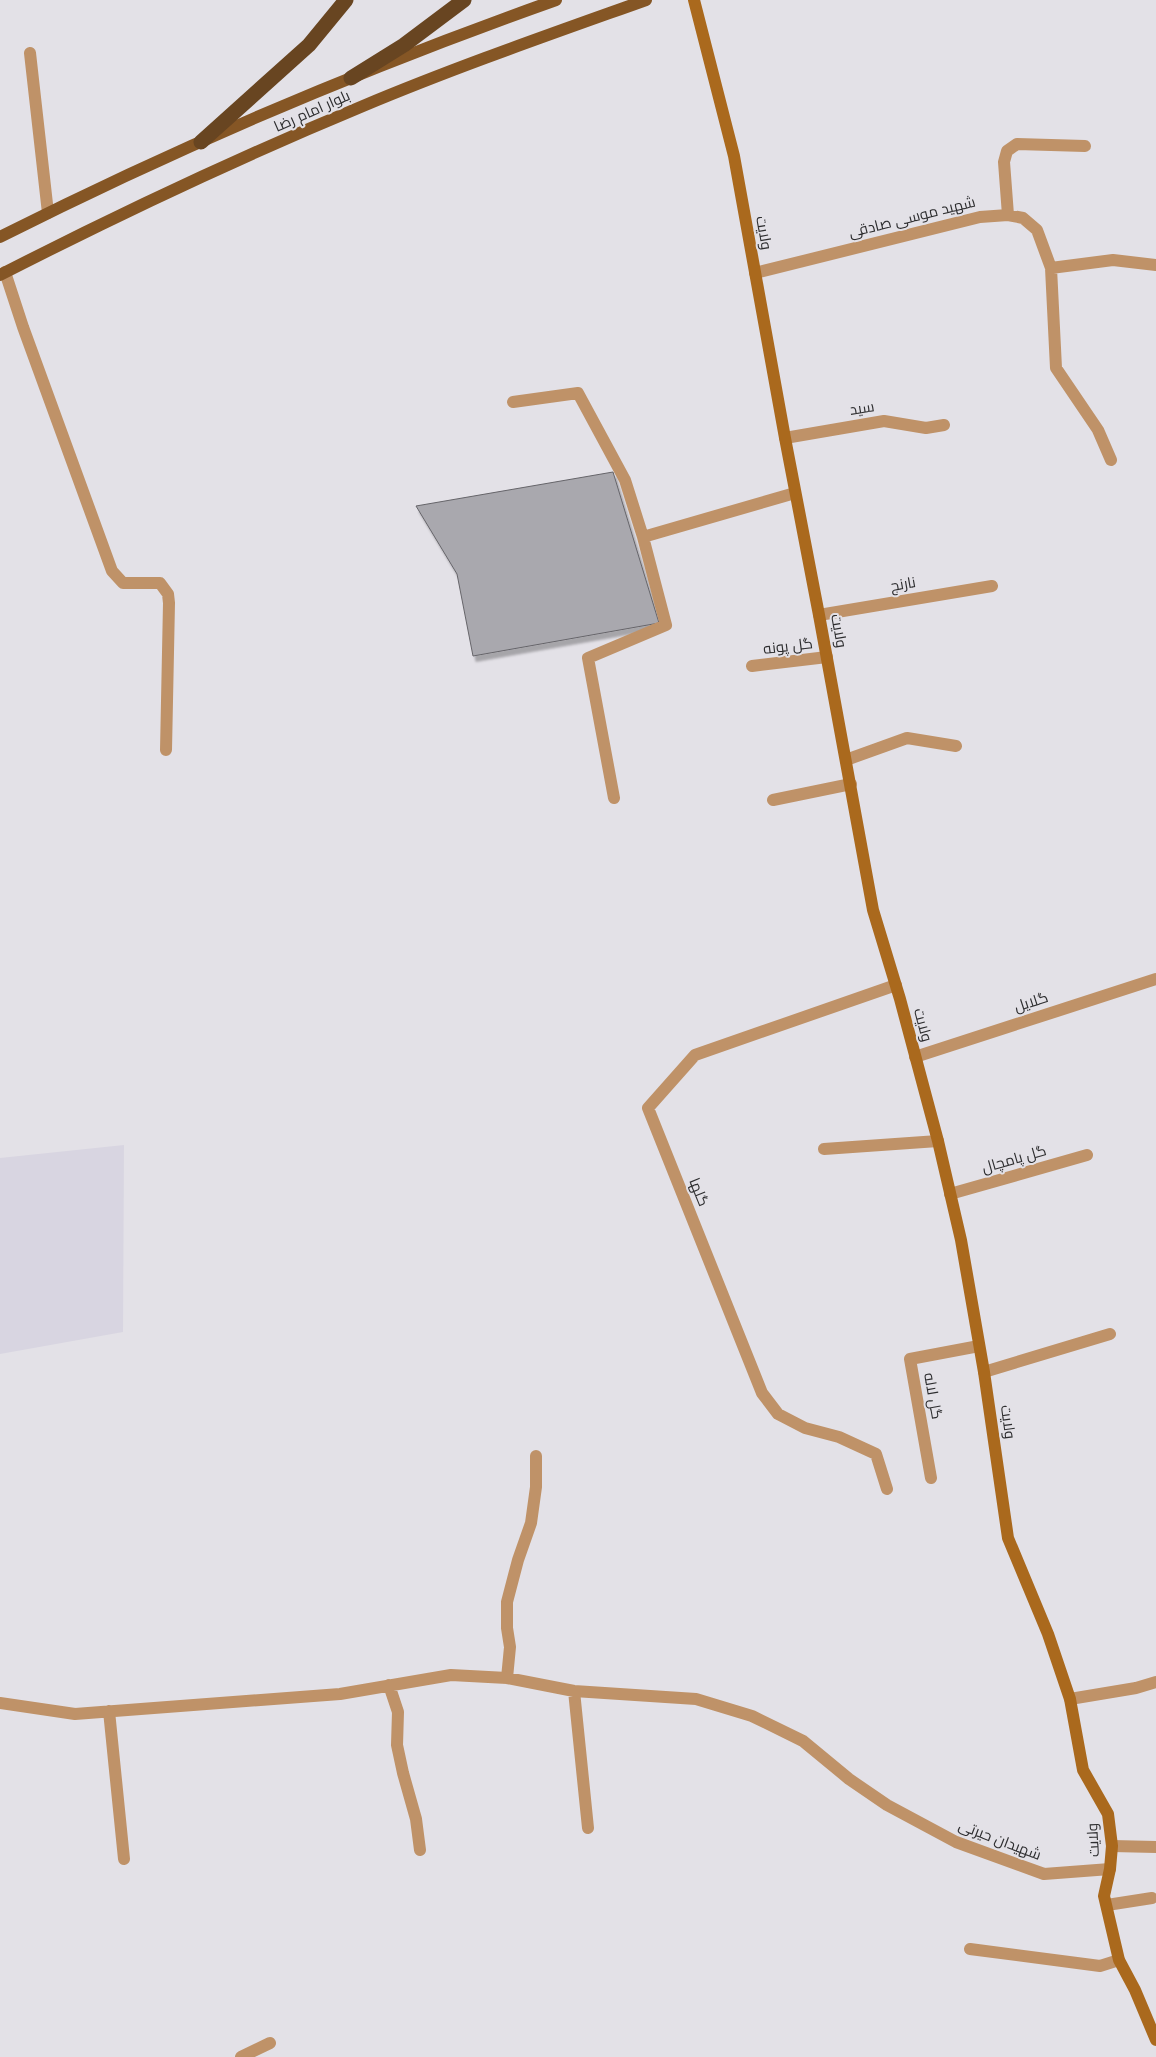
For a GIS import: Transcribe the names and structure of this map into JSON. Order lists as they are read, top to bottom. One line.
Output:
{"streets":{"main road":["بلوار امام رضا"],"street":["شهید موسی صادقی","ولایت","سید","نارنج","گل پونه","گلایل","گل پامچال","گلها","گل لاله","شهیدان حیرتی"]},"crossings":[["شهید موسی صادقی","ولایت"],["ولایت","سید"],["ولایت","نارنج"],["ولایت","گل پونه"],["ولایت","گلایل"],["ولایت","گل پامچال"],["ولایت","گلها"],["ولایت","گل لاله"],["ولایت","شهیدان حیرتی"]]}
